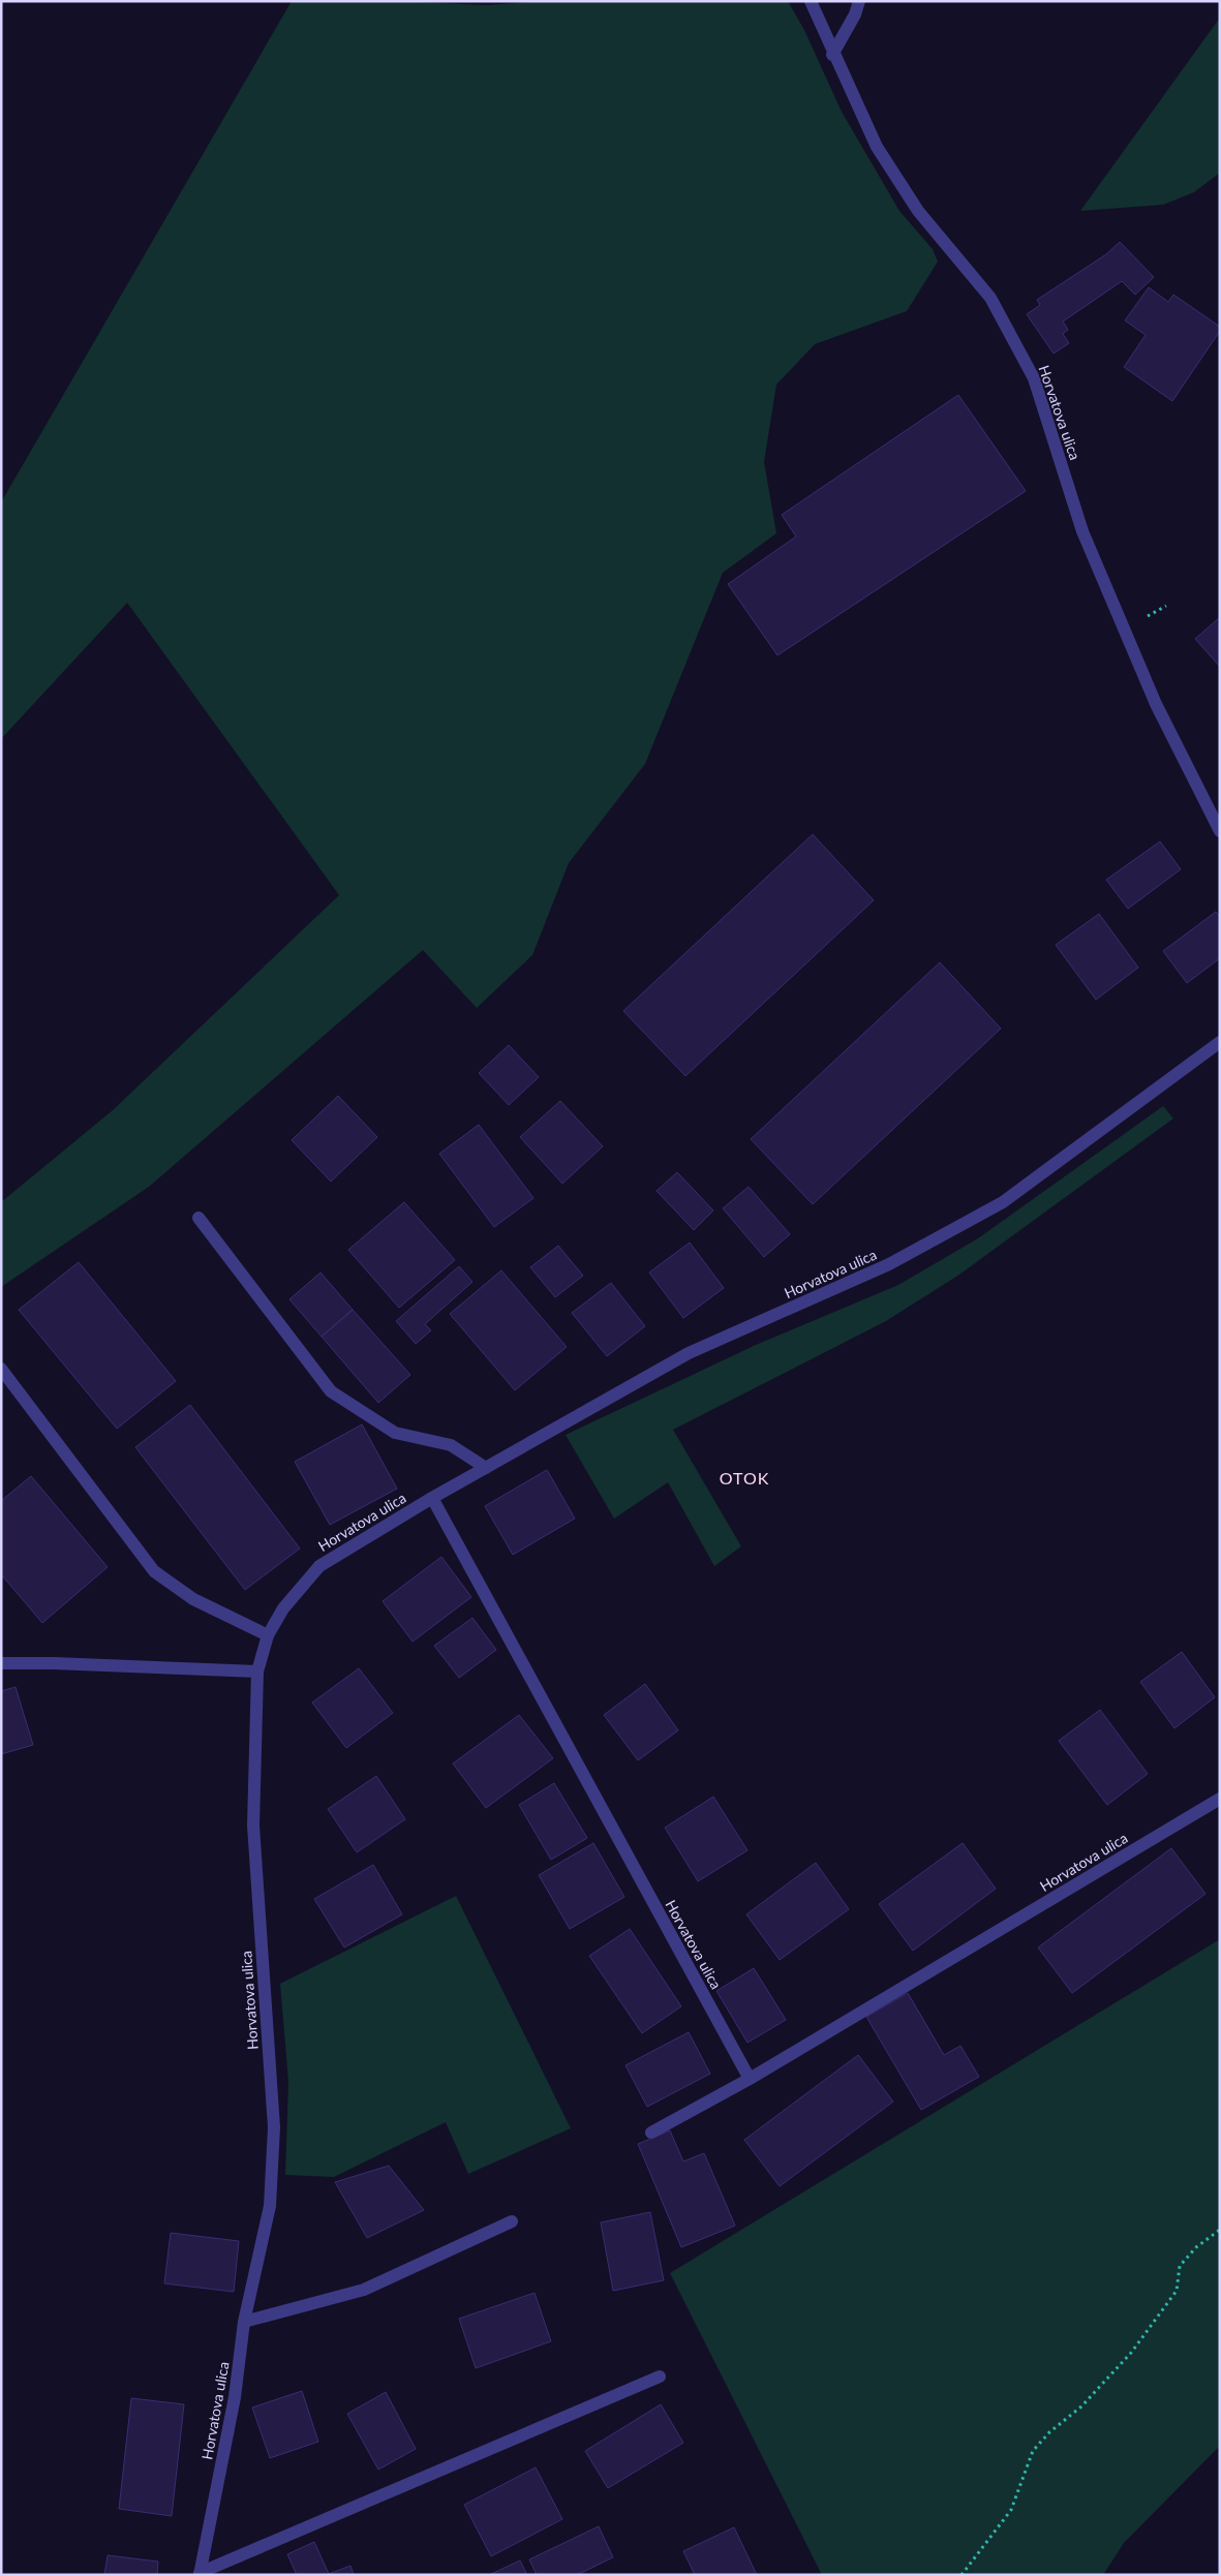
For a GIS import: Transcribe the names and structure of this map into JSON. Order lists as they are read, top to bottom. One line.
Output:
{"streets":{"street":["Horvatova ulica"]},"districts":["OTOK"]}
